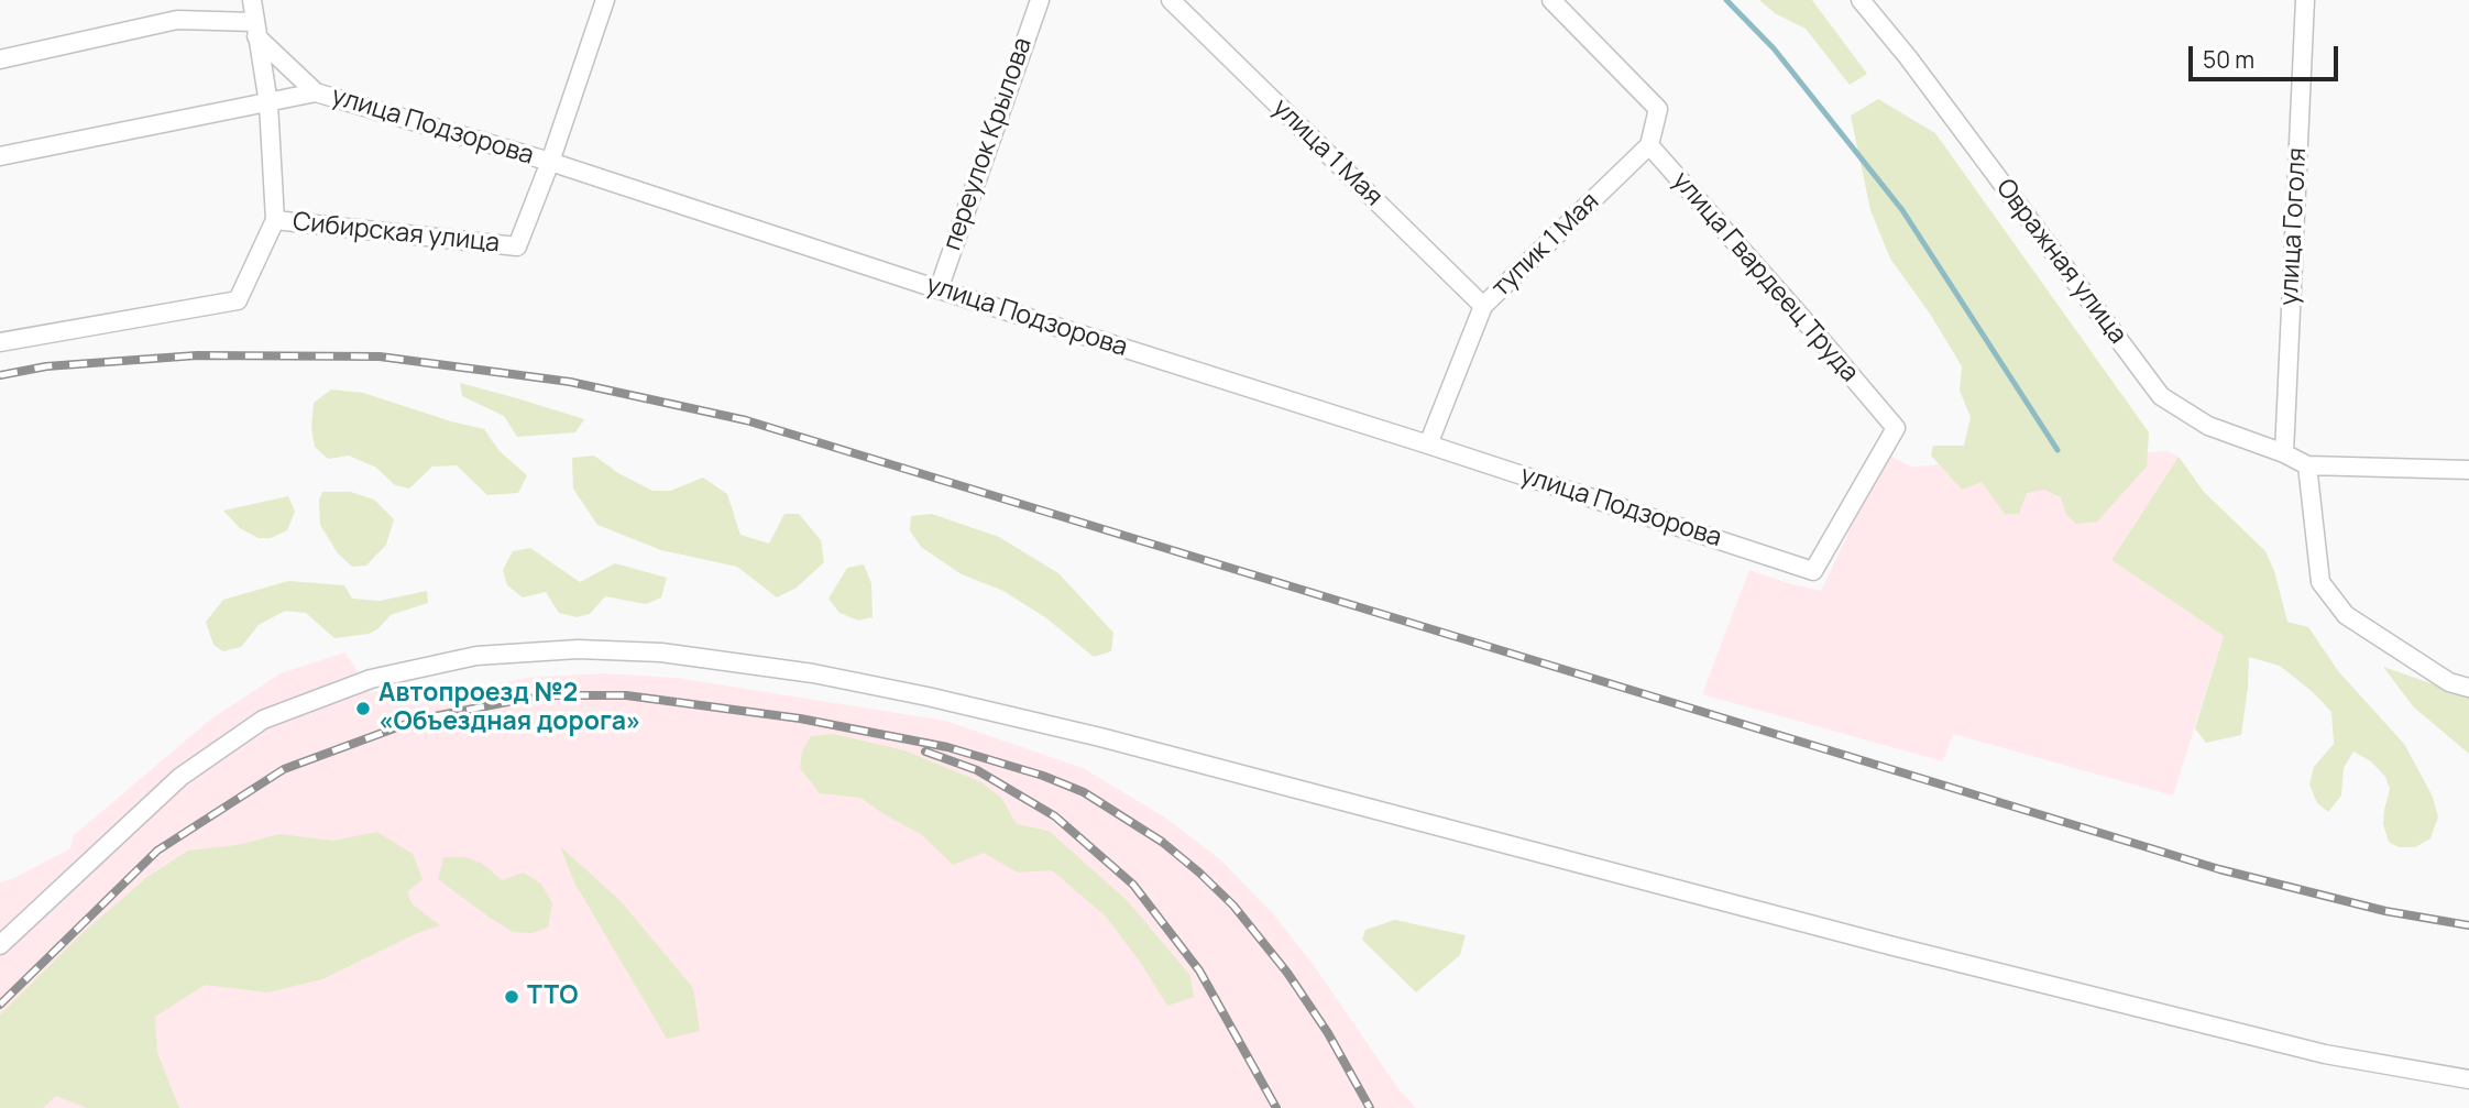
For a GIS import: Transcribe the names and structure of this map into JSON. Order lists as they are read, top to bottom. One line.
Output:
{"streets":{"street":["улица Подзорова","переулок Крылова","улица 1 Мая","улица Гоголя","Сибирская улица","тупик 1 Мая","Овражная улица","улица Гвардеец Труда"]},"crossings":[["улица Подзорова","переулок Крылова"],["улица Подзорова","Сибирская улица"],["улица Подзорова","тупик 1 Мая"],["улица Подзорова","улица Гвардеец Труда"],["улица 1 Мая","тупик 1 Мая"],["улица Гоголя","Овражная улица"],["тупик 1 Мая","улица Гвардеец Труда"]],"places":["Автопроезд №2 «Объездная дорога»","ТТО"],"scale_bar":"50 m"}
